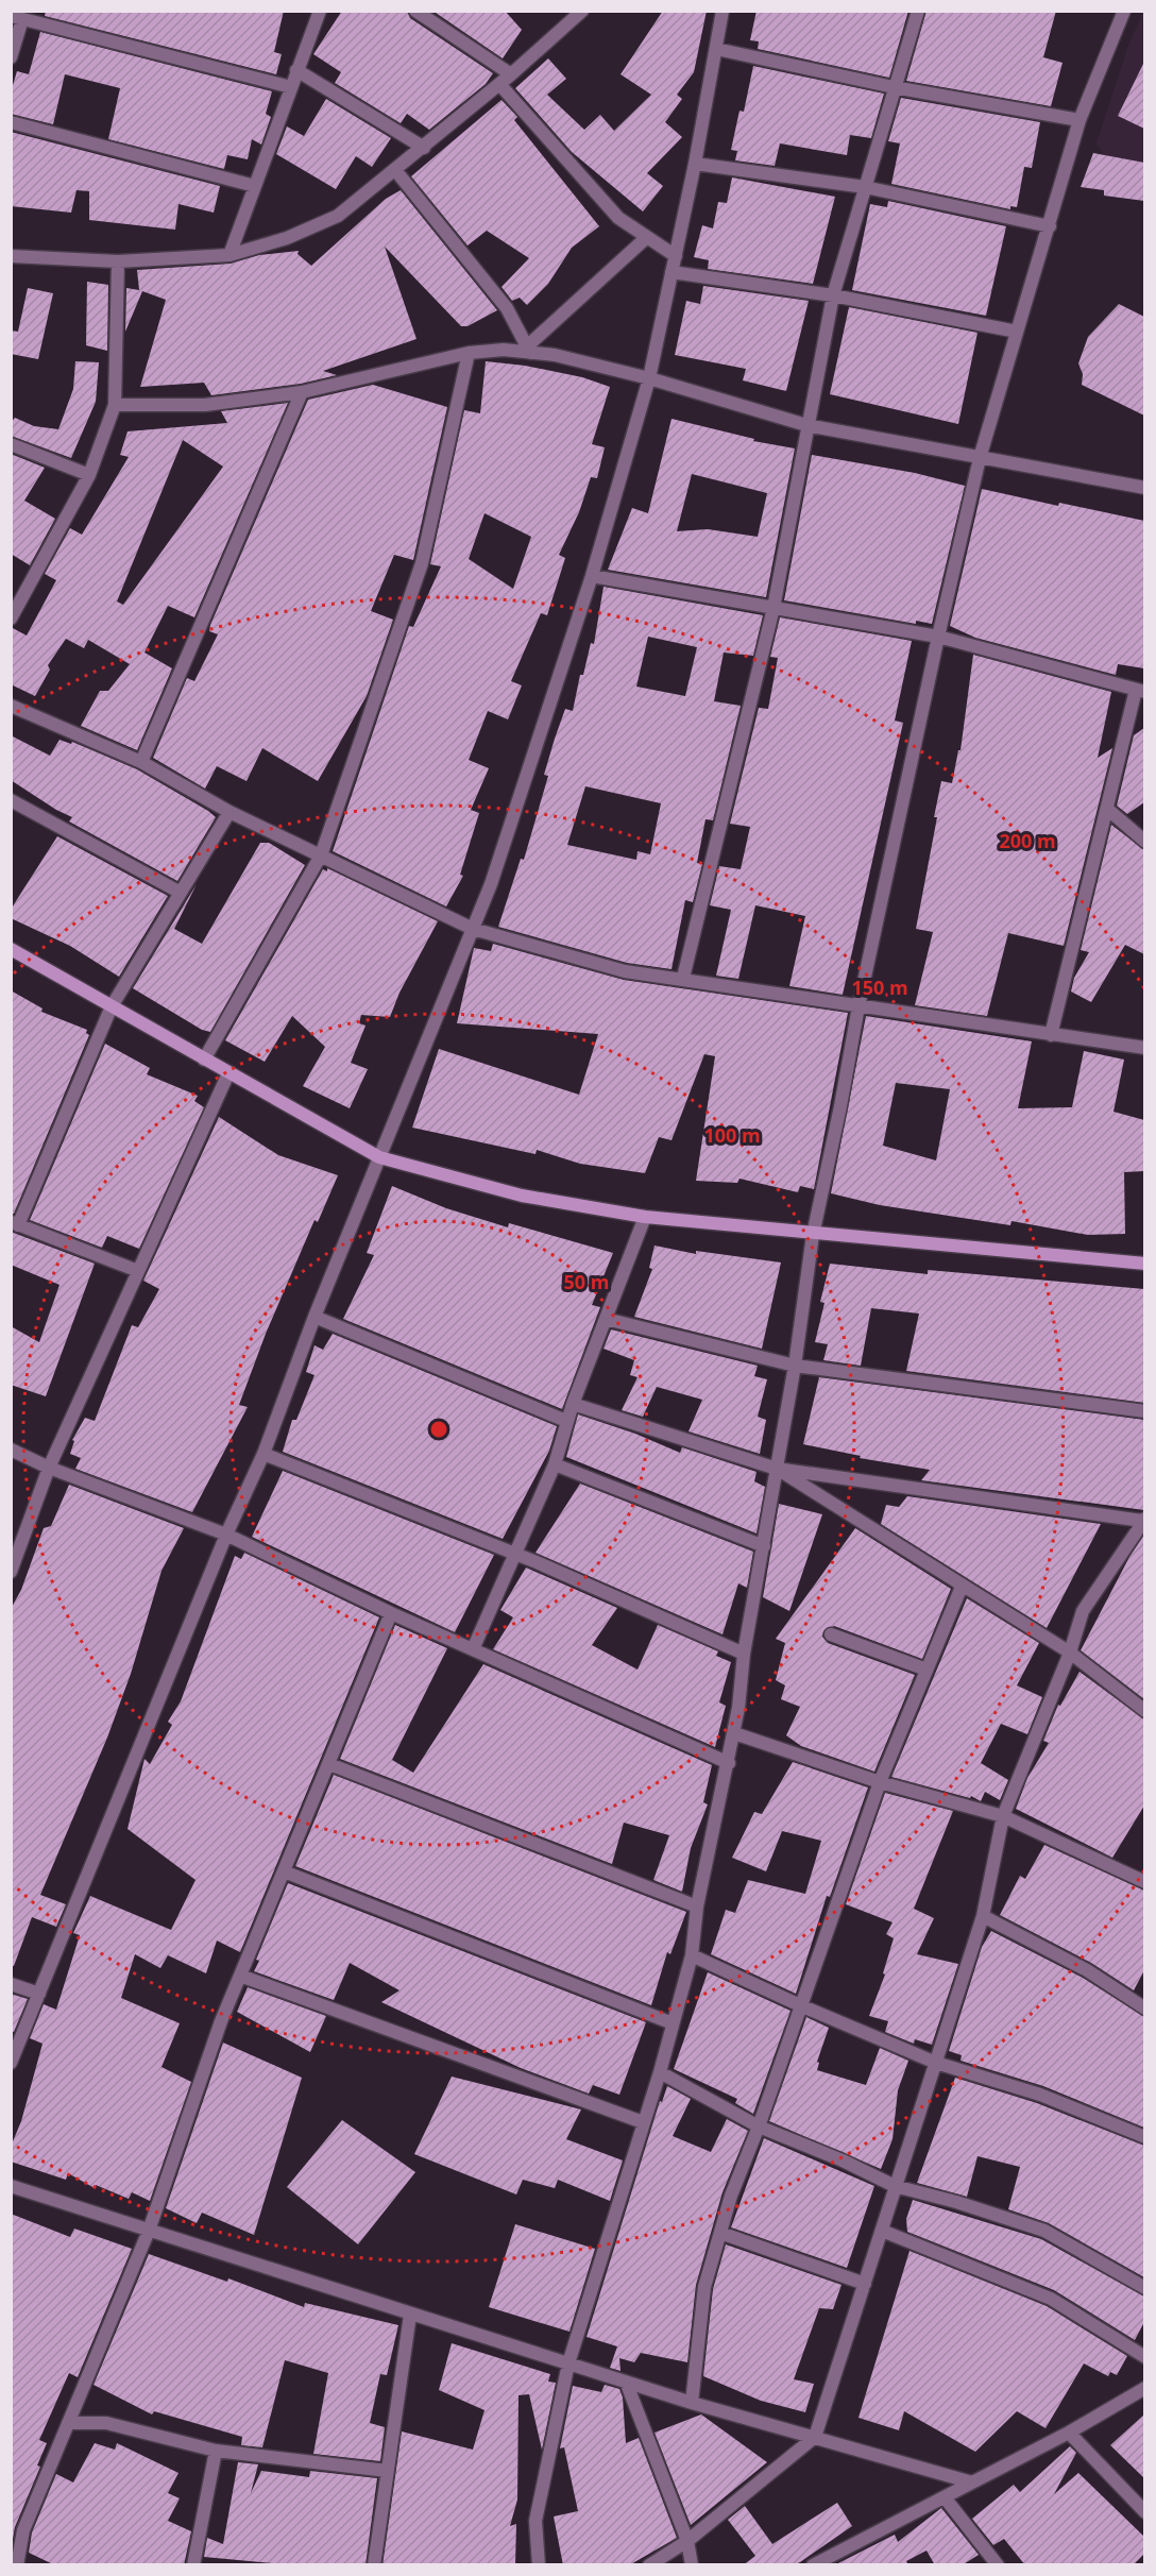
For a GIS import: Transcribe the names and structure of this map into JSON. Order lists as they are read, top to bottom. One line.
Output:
{"rings":["200 m","150 m","100 m","50 m"]}
